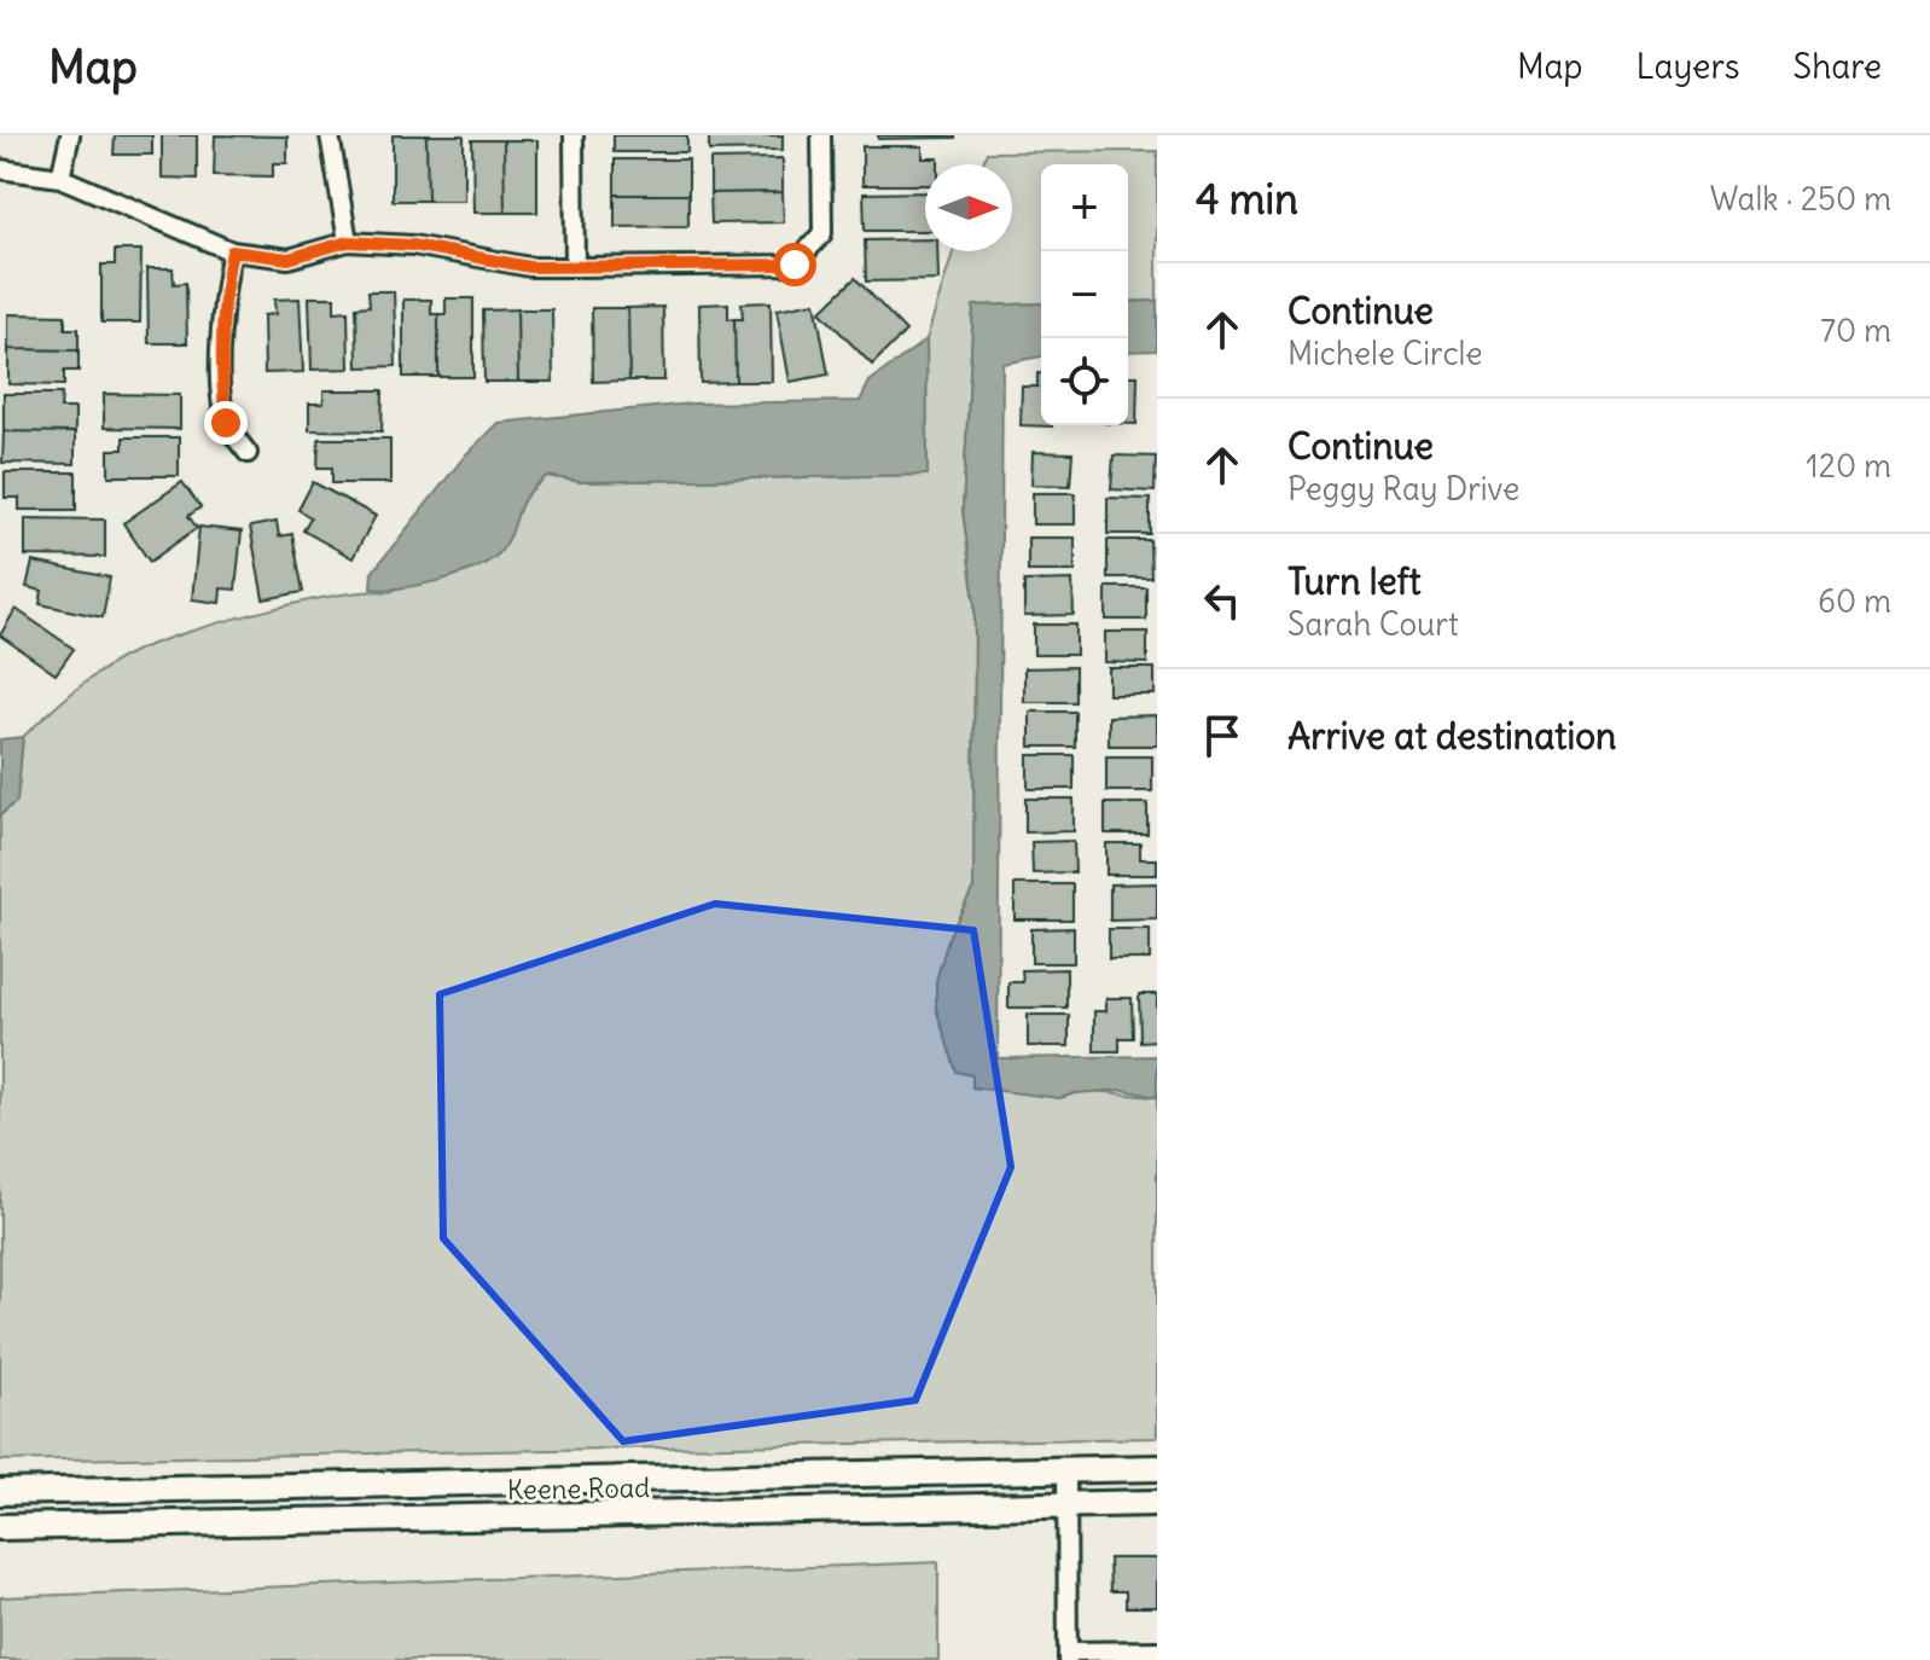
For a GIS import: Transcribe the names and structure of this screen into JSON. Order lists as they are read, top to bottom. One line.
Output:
{"streets":{"main road":["Keene Road"]},"north":"right","page":{"header":"Map","nav":["Map","Layers","Share"],"heading":["4 min","Walk · 250 m"],"map_buttons":["+","−"],"list":[["Continue","Michele Circle","70 m"],["Continue","Peggy Ray Drive","120 m"],["Turn left","Sarah Court","60 m"],"Arrive at destination"]}}
